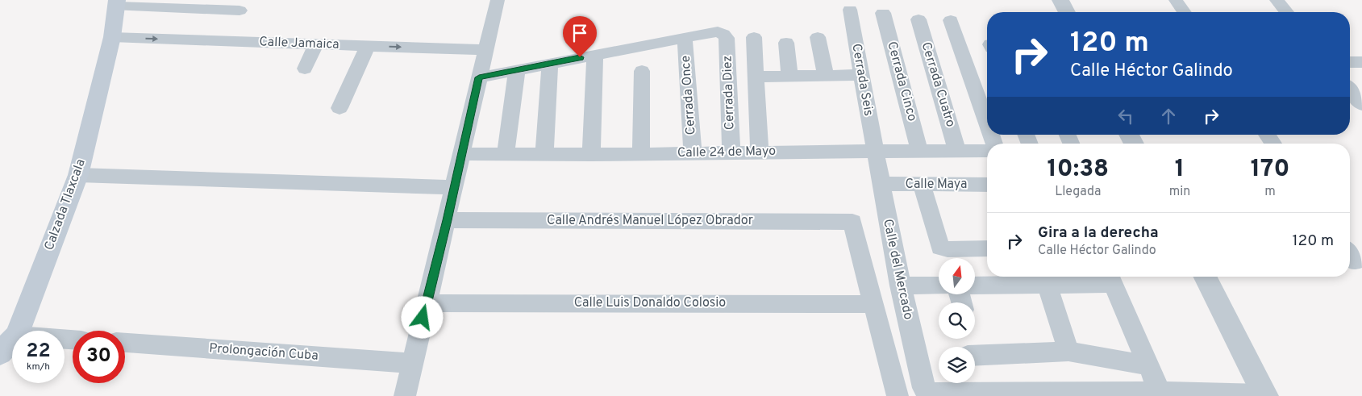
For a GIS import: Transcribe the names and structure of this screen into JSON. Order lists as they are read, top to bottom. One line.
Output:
{"streets":{"main road":["Calzada Tlaxcala"],"street":["Calle Jamaica","Cerrada Seis","Cerrada Cinco","Cerrada Cuatro","Cerrada Diez","Cerrada Once","Calle 24 de Mayo","Calle Maya","Calle Andrés Manuel López Obrador","Calle del Mercado","Calle Luis Donaldo Colosio","Prolongación Cuba"]},"crossings":[["Calle Jamaica","Calzada Tlaxcala"],["Cerrada Seis","Calle 24 de Mayo"],["Cerrada Seis","Calle del Mercado"],["Cerrada Cinco","Calle 24 de Mayo"],["Cerrada Cuatro","Calle 24 de Mayo"],["Cerrada Diez","Cerrada Once"],["Cerrada Diez","Calle 24 de Mayo"],["Cerrada Once","Calle 24 de Mayo"],["Calle 24 de Mayo","Calle del Mercado"],["Calle Maya","Calle del Mercado"],["Calle Andrés Manuel López Obrador","Calle Luis Donaldo Colosio"]],"north":"top","page":{"turn":["120 m","Calle Héctor Galindo"],"eta":["10:38","Llegada","1","min","170","m"],"list":[{"name":"Gira a la derecha","note":"Calle Héctor Galindo","value":"120 m"}],"speed":"22 km/h","limit":"30"}}
